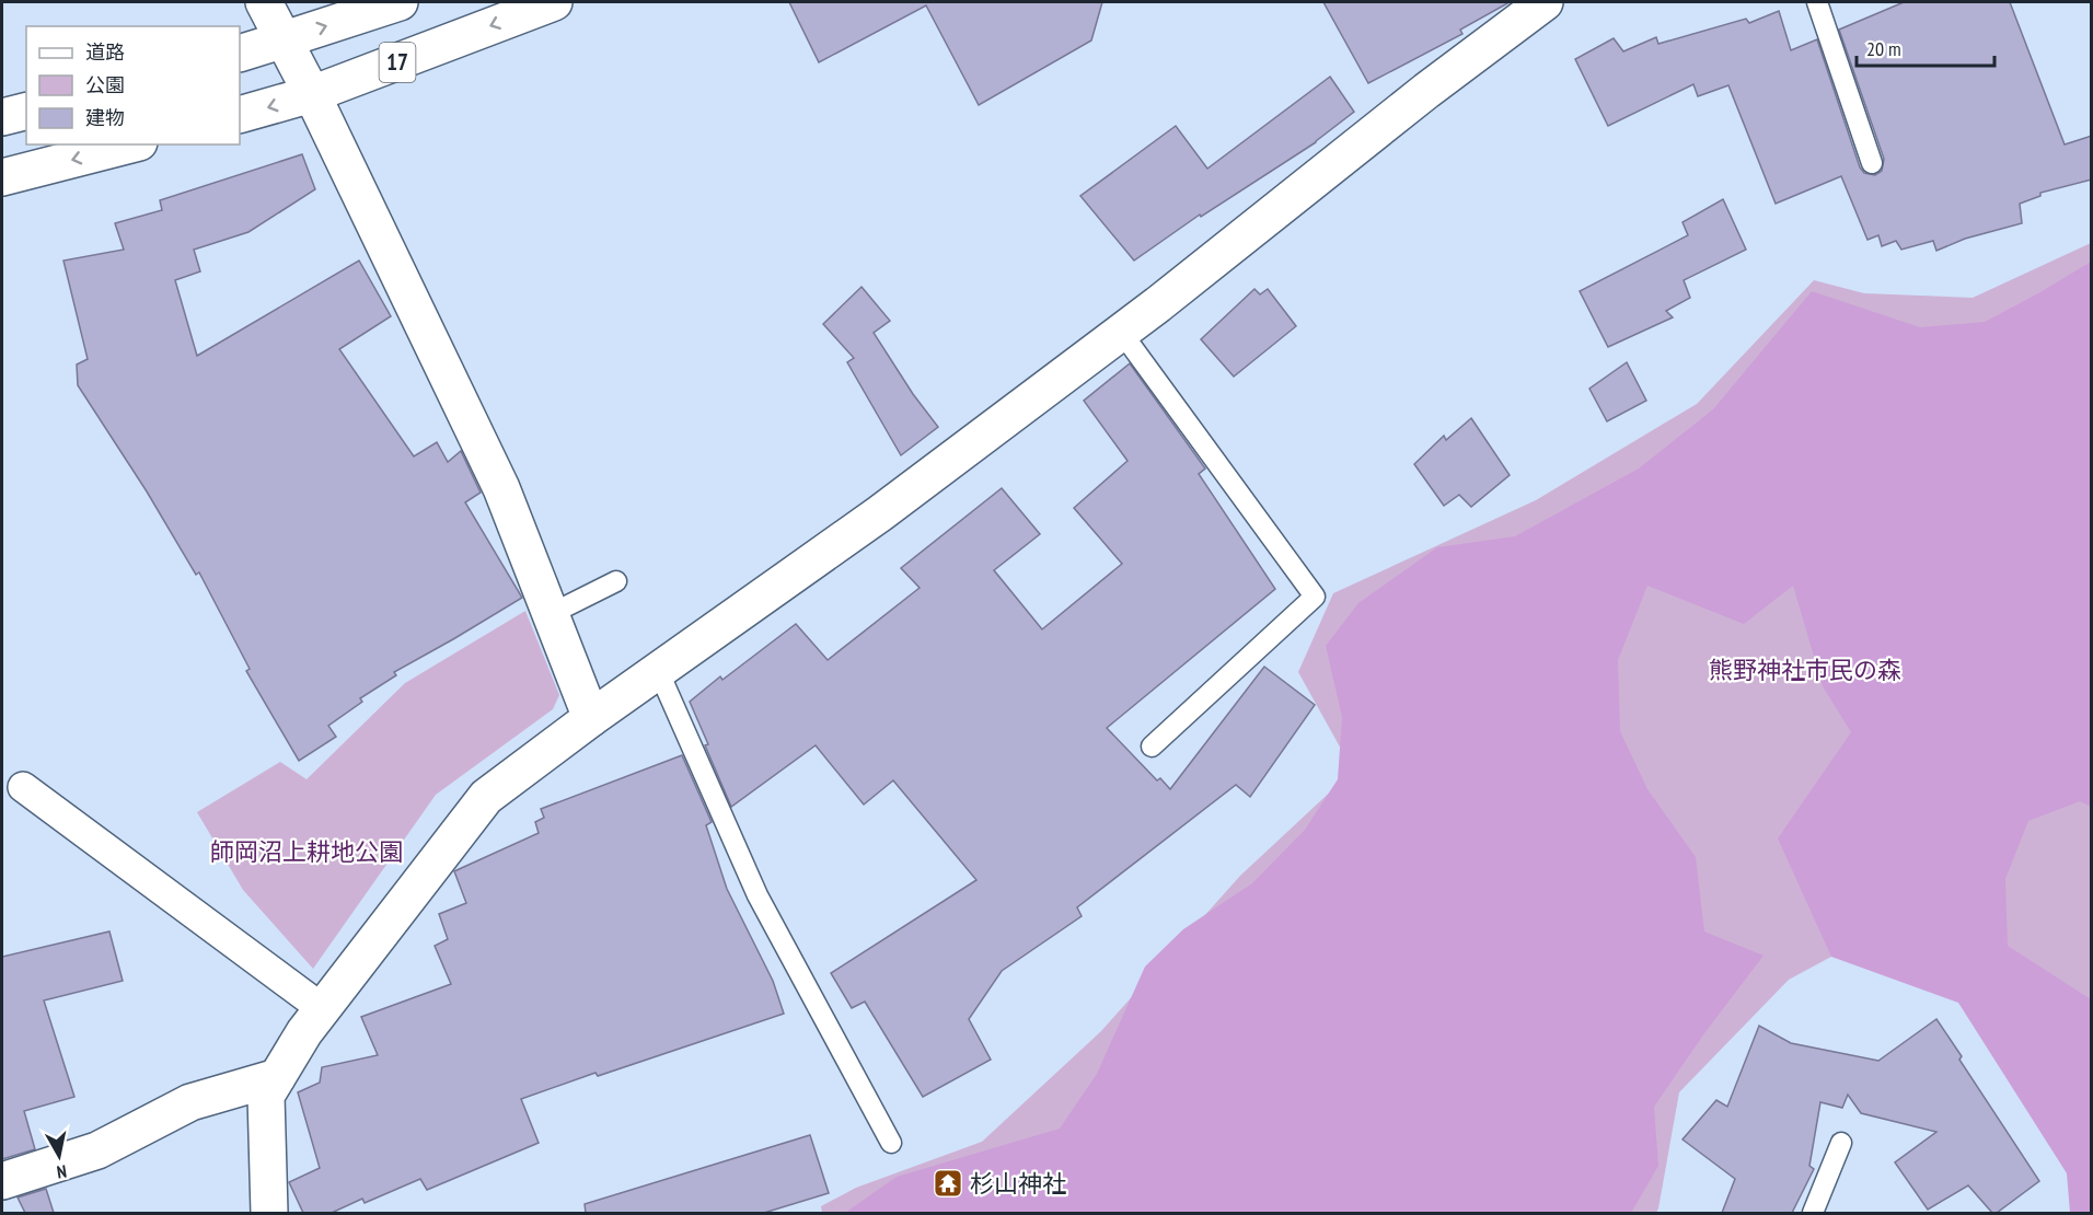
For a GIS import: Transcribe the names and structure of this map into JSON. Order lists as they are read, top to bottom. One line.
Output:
{"streets":{"street":["17"]},"parks":["熊野神社市民の森","師岡沼上耕地公園"],"places":{"temple":["杉山神社"]},"legend":["道路","公園","建物"],"scale_bar":"20 m","north":"bottom"}
